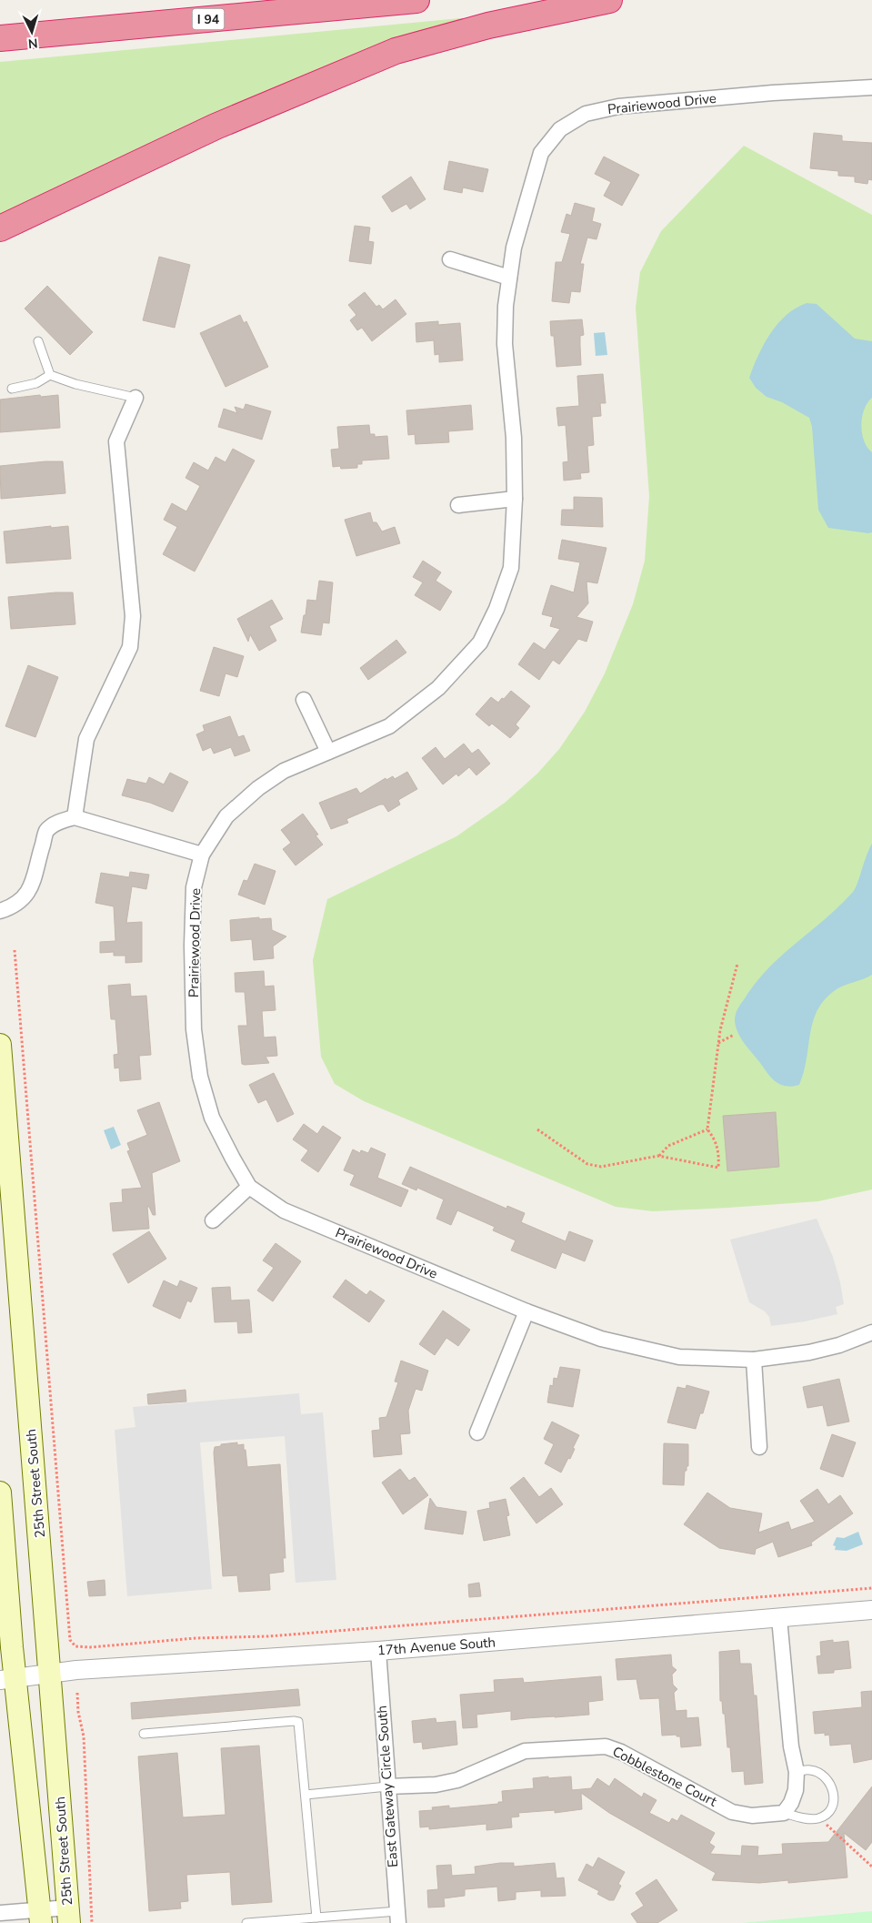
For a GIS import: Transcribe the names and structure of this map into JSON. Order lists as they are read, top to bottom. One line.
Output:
{"streets":{"highway":["I 94"],"main road":["25th Street South"],"street":["Prairiewood Drive","17th Avenue South","Cobblestone Court","East Gateway Circle South"]},"crossings":[["25th Street South","17th Avenue South"],["17th Avenue South","East Gateway Circle South"],["Cobblestone Court","East Gateway Circle South"]],"north":"bottom"}
